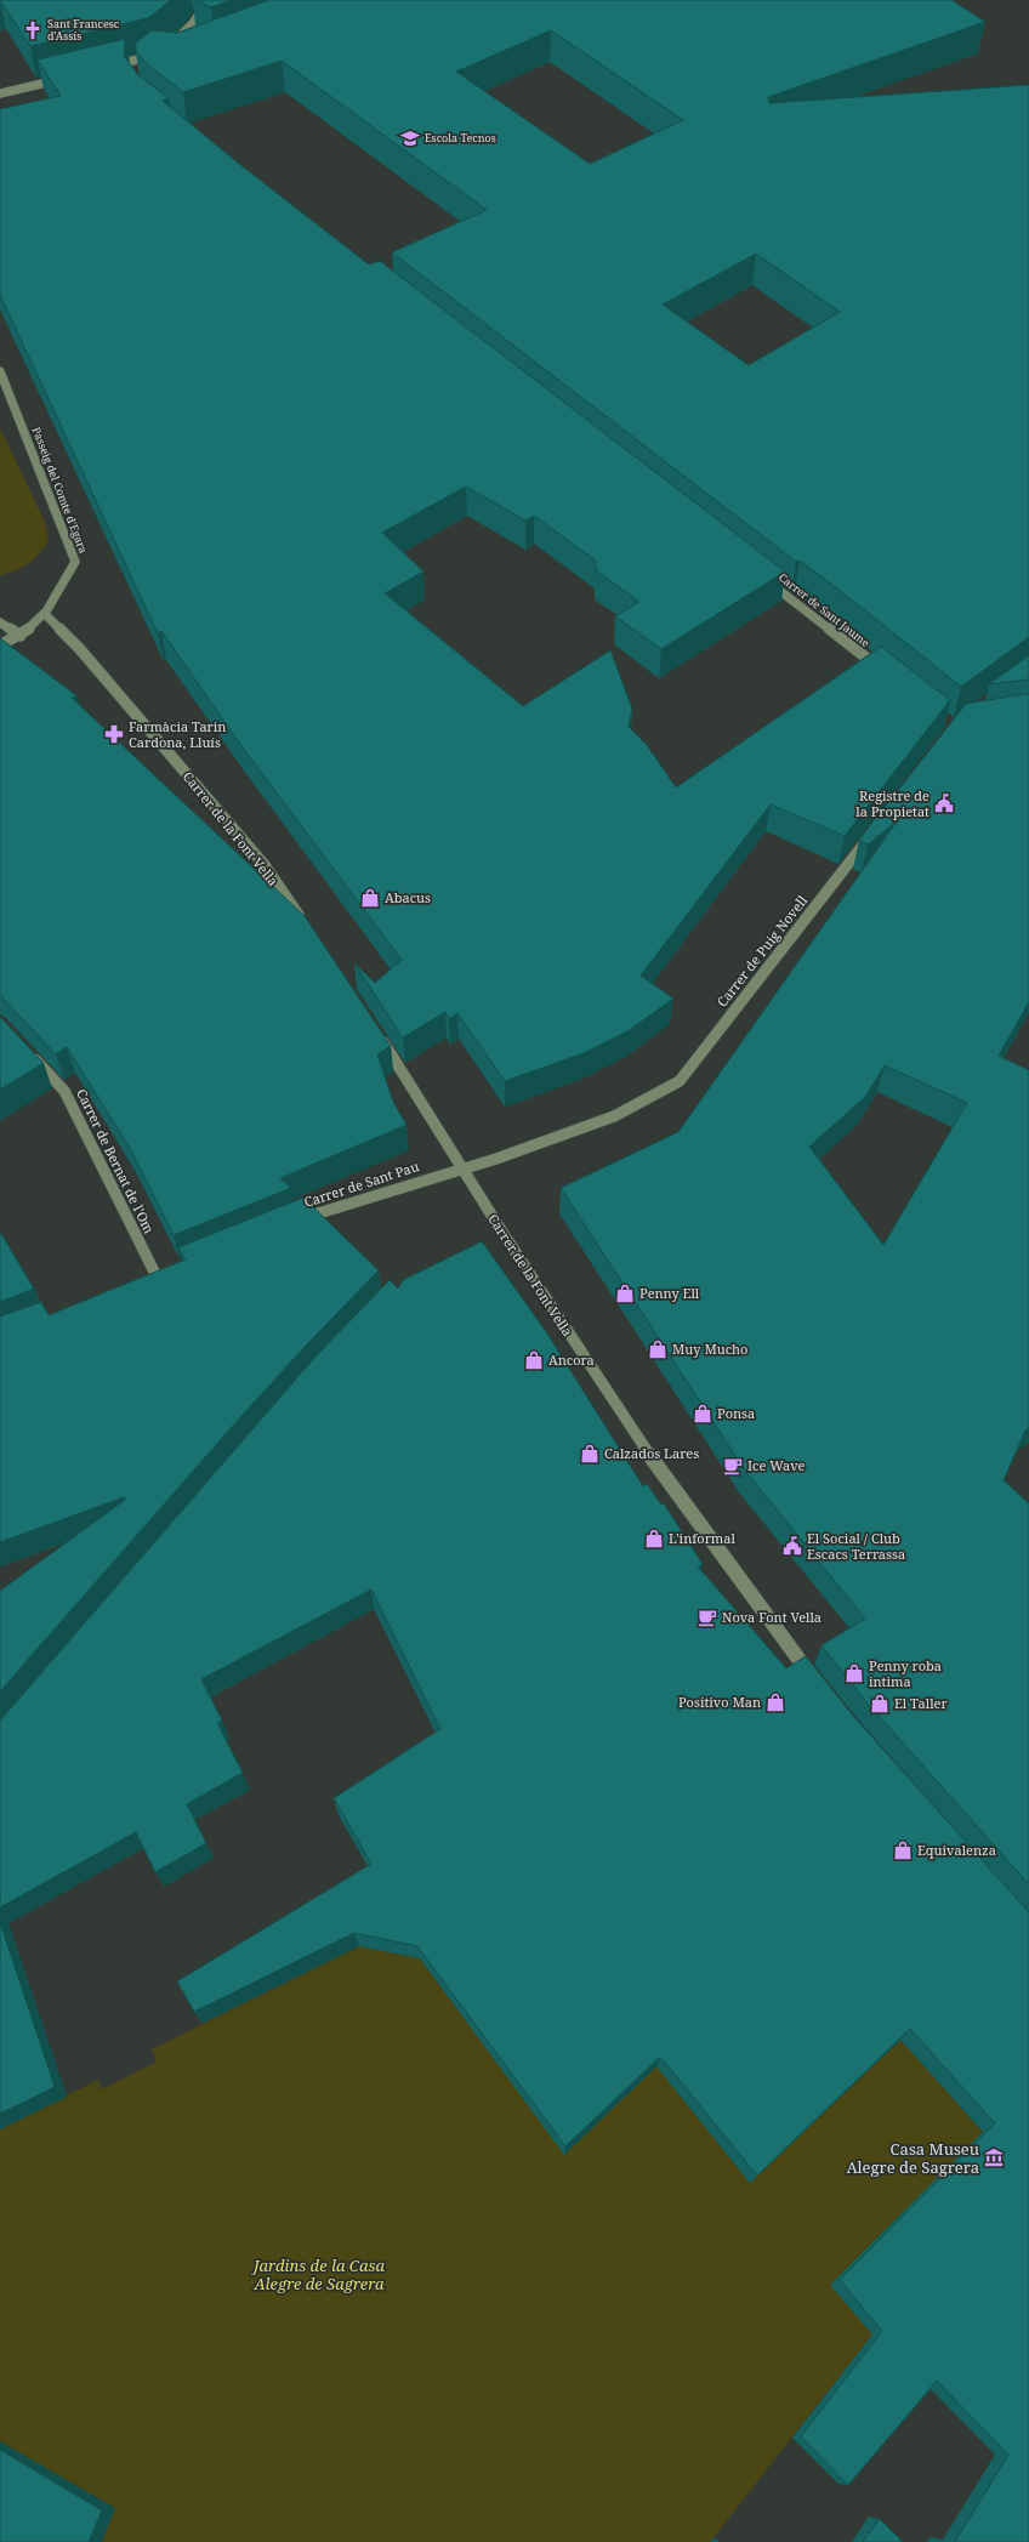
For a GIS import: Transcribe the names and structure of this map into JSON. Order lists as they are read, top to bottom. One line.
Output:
{"streets":{"street":["Passeig del Comte d'Egara","Carrer de Sant Jaume","Carrer de la Font Vella","Carrer de Puig Novell","Carrer de Bernat de l'Om","Carrer de Sant Pau"]},"crossings":[["Passeig del Comte d'Egara","Carrer de la Font Vella"],["Carrer de la Font Vella","Carrer de Puig Novell"],["Carrer de la Font Vella","Carrer de Sant Pau"],["Carrer de Puig Novell","Carrer de Sant Pau"]],"parks":["Jardins de la Casa Alegre de Sagrera"],"places":{"church":["Sant Francesc d'Assís"],"school or university":["Escola Tecnos"],"pharmacy":["Farmàcia Tarin Cardona, Lluís"],"public building":["Registre de la Propietat","El Social / Club Escacs Terrassa"],"shop":["Abacus","Penny Ell","Muy Mucho","Ancora","Ponsa","Calzados Lares","L'informal","Penny roba intima","Positivo Man","El Taller","Equivalenza"],"cafe":["Ice Wave","Nova Font Vella"],"museum":["Casa Museu Alegre de Sagrera"]}}
